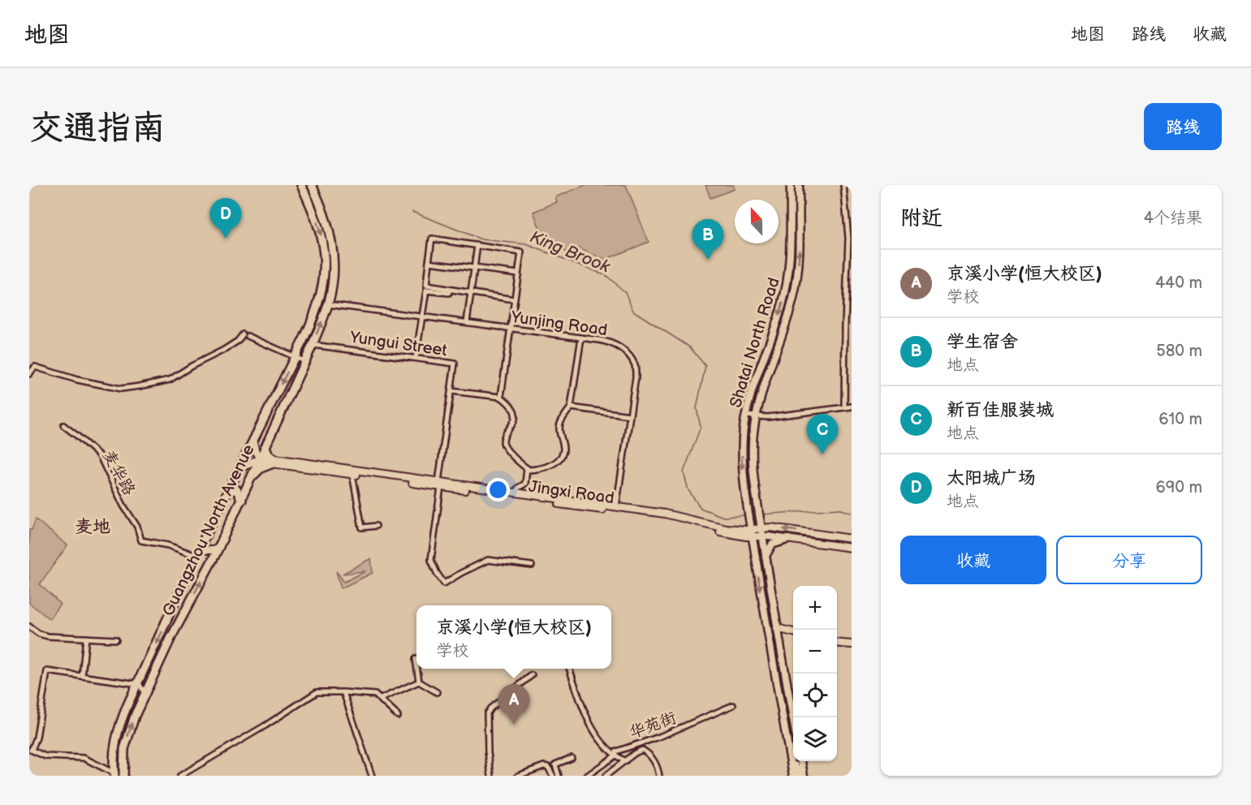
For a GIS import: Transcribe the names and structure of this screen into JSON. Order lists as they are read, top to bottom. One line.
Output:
{"streets":{"highway":["Guangzhou North Avenue"],"main road":["Shatai North Road","Jingxi Road"],"street":["Yunjing Road","Yungui Street","麦华路","华苑街"]},"crossings":[["Yunjing Road","Jingxi Road"],["Yunjing Road","Guangzhou North Avenue"],["Shatai North Road","Jingxi Road"],["Yungui Street","Jingxi Road"],["Yungui Street","Guangzhou North Avenue"],["麦华路","Guangzhou North Avenue"],["Jingxi Road","Guangzhou North Avenue"]],"districts":["麦地"],"water":["King Brook"],"north":"top","page":{"header":"地图","nav":["地图","路线","收藏"],"buttons":["路线",["收藏","分享"]],"title":"交通指南","heading":["附近","4个结果"],"pins":["D","B","C","A"],"list":[{"mark":"A","name":"京溪小学(恒大校区)","note":"学校","value":"440 m"},{"mark":"B","name":"学生宿舍","note":"地点","value":"580 m"},{"mark":"C","name":"新百佳服装城","note":"地点","value":"610 m"},{"mark":"D","name":"太阳城广场","note":"地点","value":"690 m"}],"map_buttons":["+","−"],"popup":["京溪小学(恒大校区)","学校"]}}
